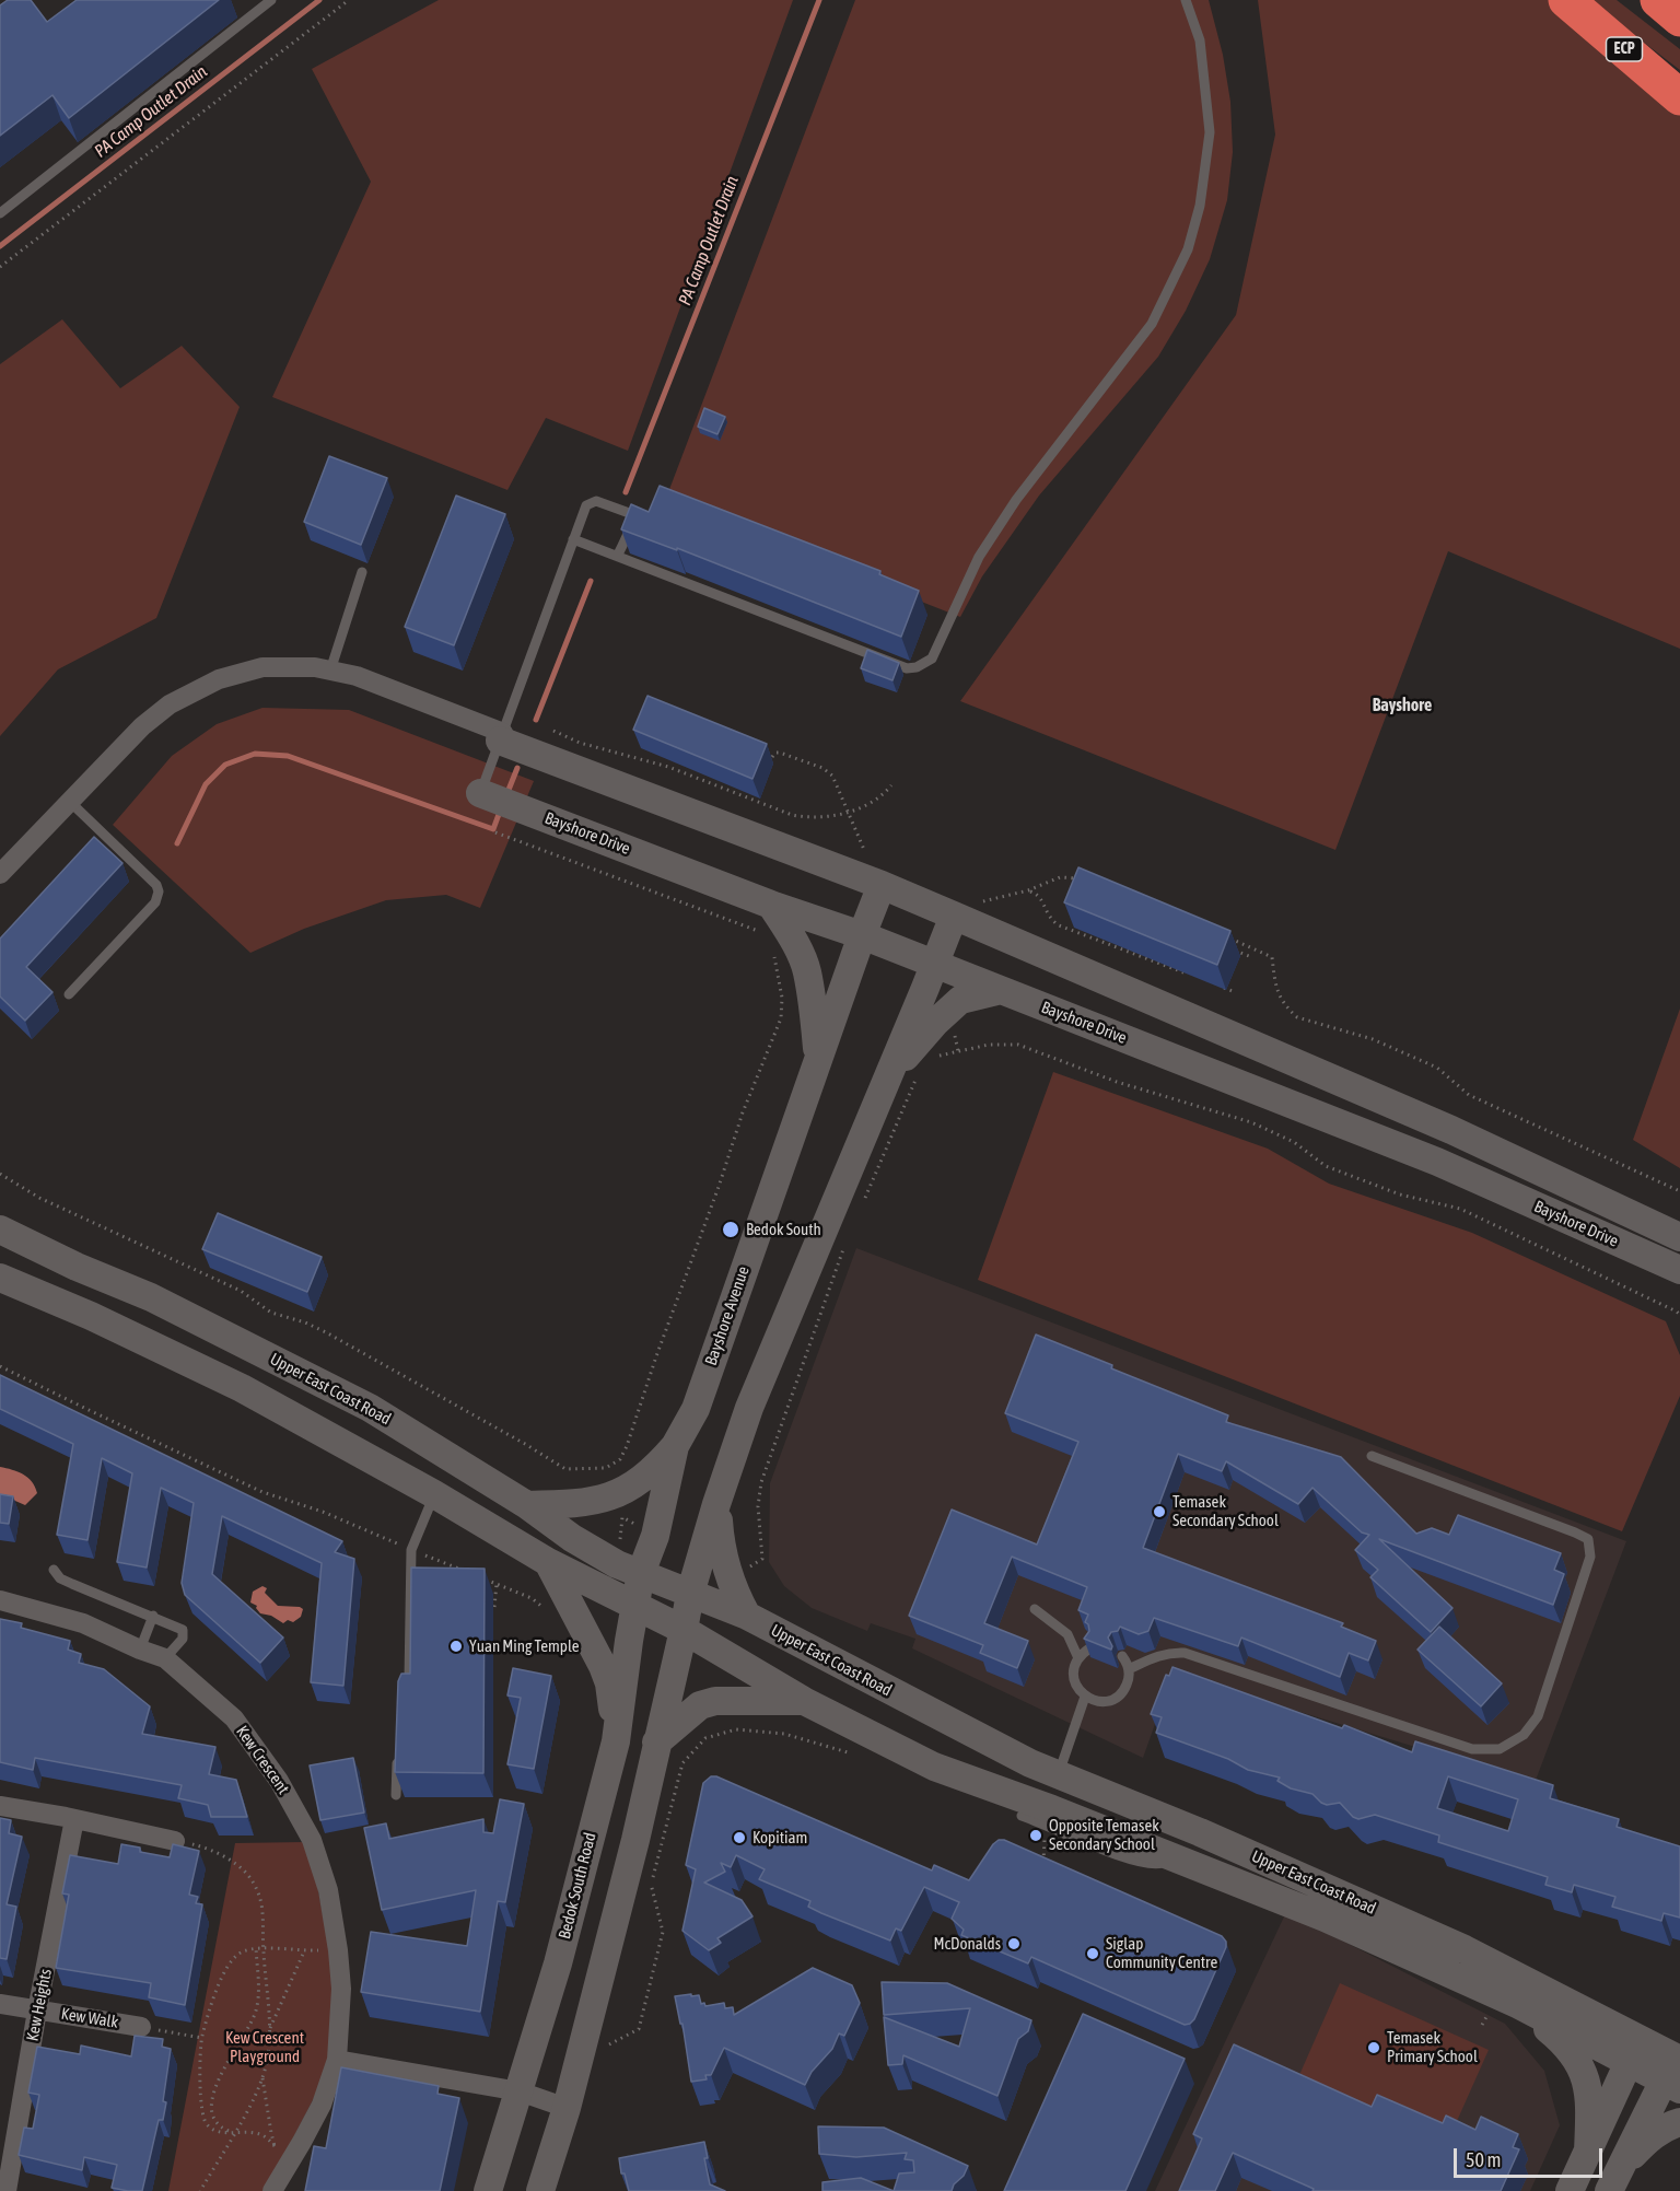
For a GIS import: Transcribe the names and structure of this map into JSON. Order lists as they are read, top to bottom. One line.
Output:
{"streets":{"highway":["ECP"],"main road":["Bayshore Drive","Bayshore Avenue","Upper East Coast Road","Bedok South Road"],"street":["Kew Crescent","Kew Heights","Kew Walk"]},"crossings":[["Bayshore Drive","Bayshore Avenue"],["Bayshore Avenue","Upper East Coast Road"],["Bayshore Avenue","Bedok South Road"],["Upper East Coast Road","Bedok South Road"],["Kew Heights","Kew Walk"]],"districts":["Bayshore"],"water":["PA Camp Outlet Drain"],"parks":["Kew Crescent Playground"],"places":["Bedok South","Temasek Secondary School","Yuan Ming Temple","Opposite Temasek Secondary School","Kopitiam","McDonalds","Siglap Community Centre","Temasek Primary School"],"scale_bar":"50 m"}
